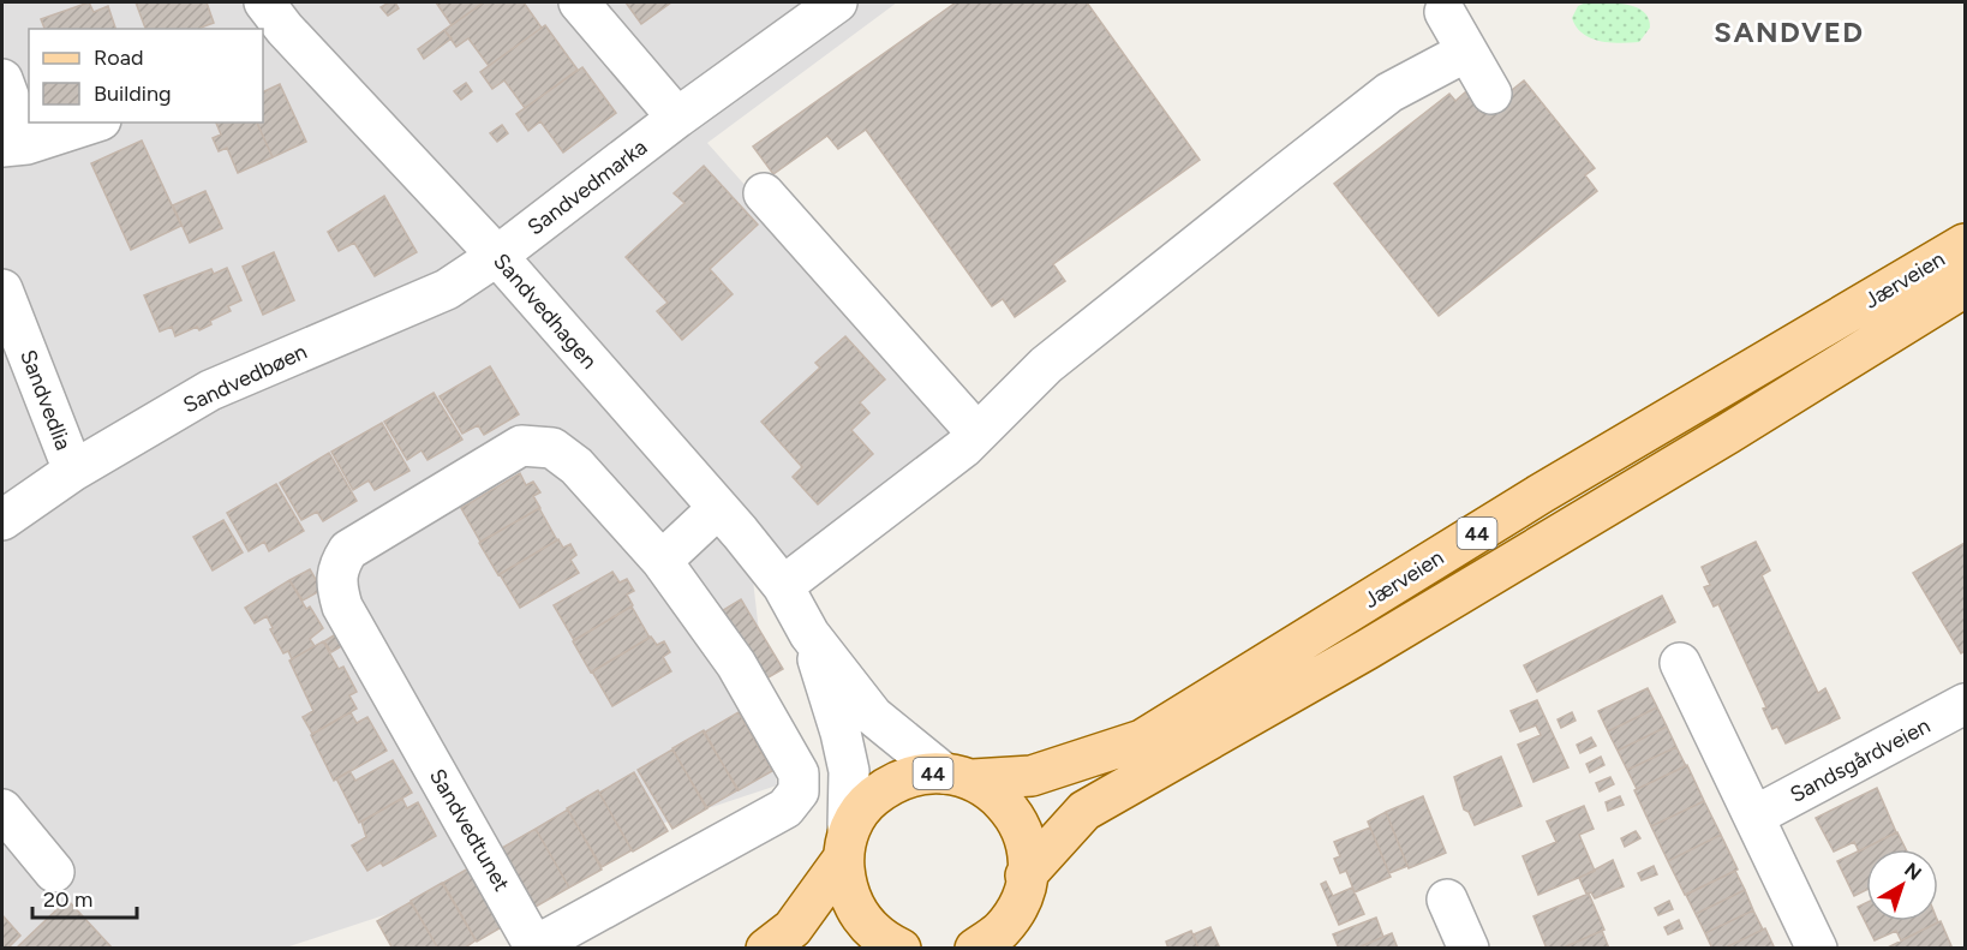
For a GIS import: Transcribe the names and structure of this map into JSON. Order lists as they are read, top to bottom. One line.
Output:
{"streets":{"main road":["Jærveien","44"],"street":["Sandvedmarka","Sandvedhagen","Sandvedbøen","Sandvedlia","Sandsgårdveien","Sandvedtunet"]},"crossings":[["Sandvedmarka","Sandvedhagen"],["Sandvedmarka","Sandvedbøen"],["Jærveien","Sandvedhagen"],["Jærveien","44"],["Sandvedhagen","Sandvedbøen"],["Sandvedhagen","44"],["Sandvedbøen","Sandvedlia"]],"districts":["SANDVED"],"legend":["Road","Building"],"scale_bar":"20 m","north":"top right"}
